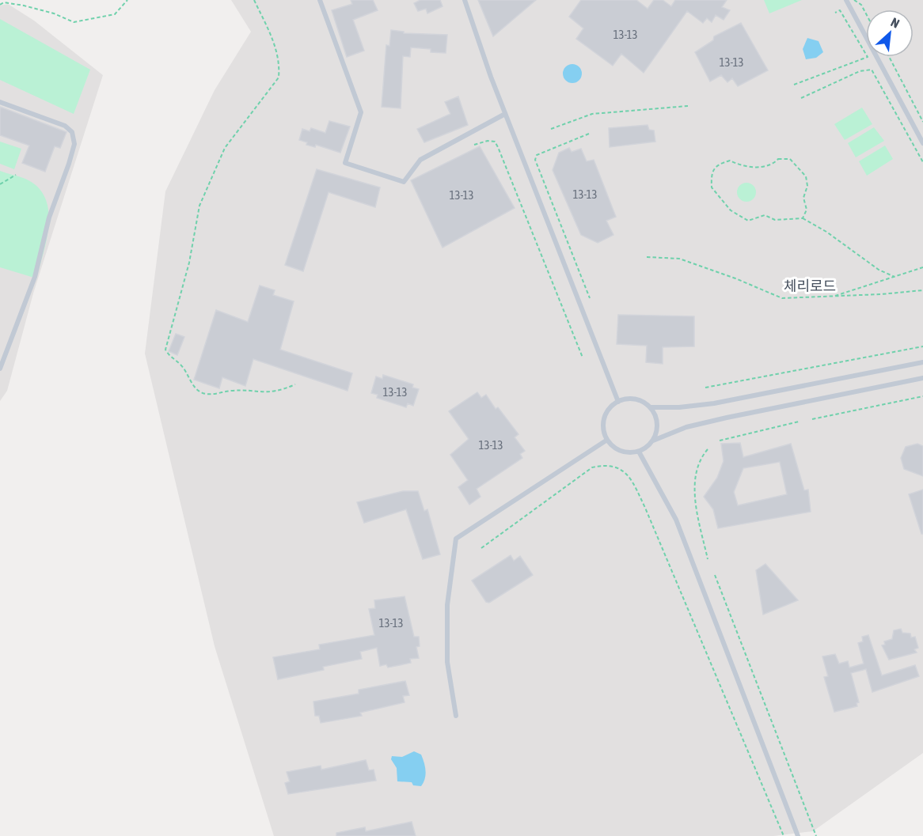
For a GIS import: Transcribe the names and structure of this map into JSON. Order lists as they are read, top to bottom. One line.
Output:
{"streets":{"path":["체리로드"]},"house_numbers":["13-13","13-13","13-13","13-13","13-13","13-13","13-13"],"north":"top right"}
